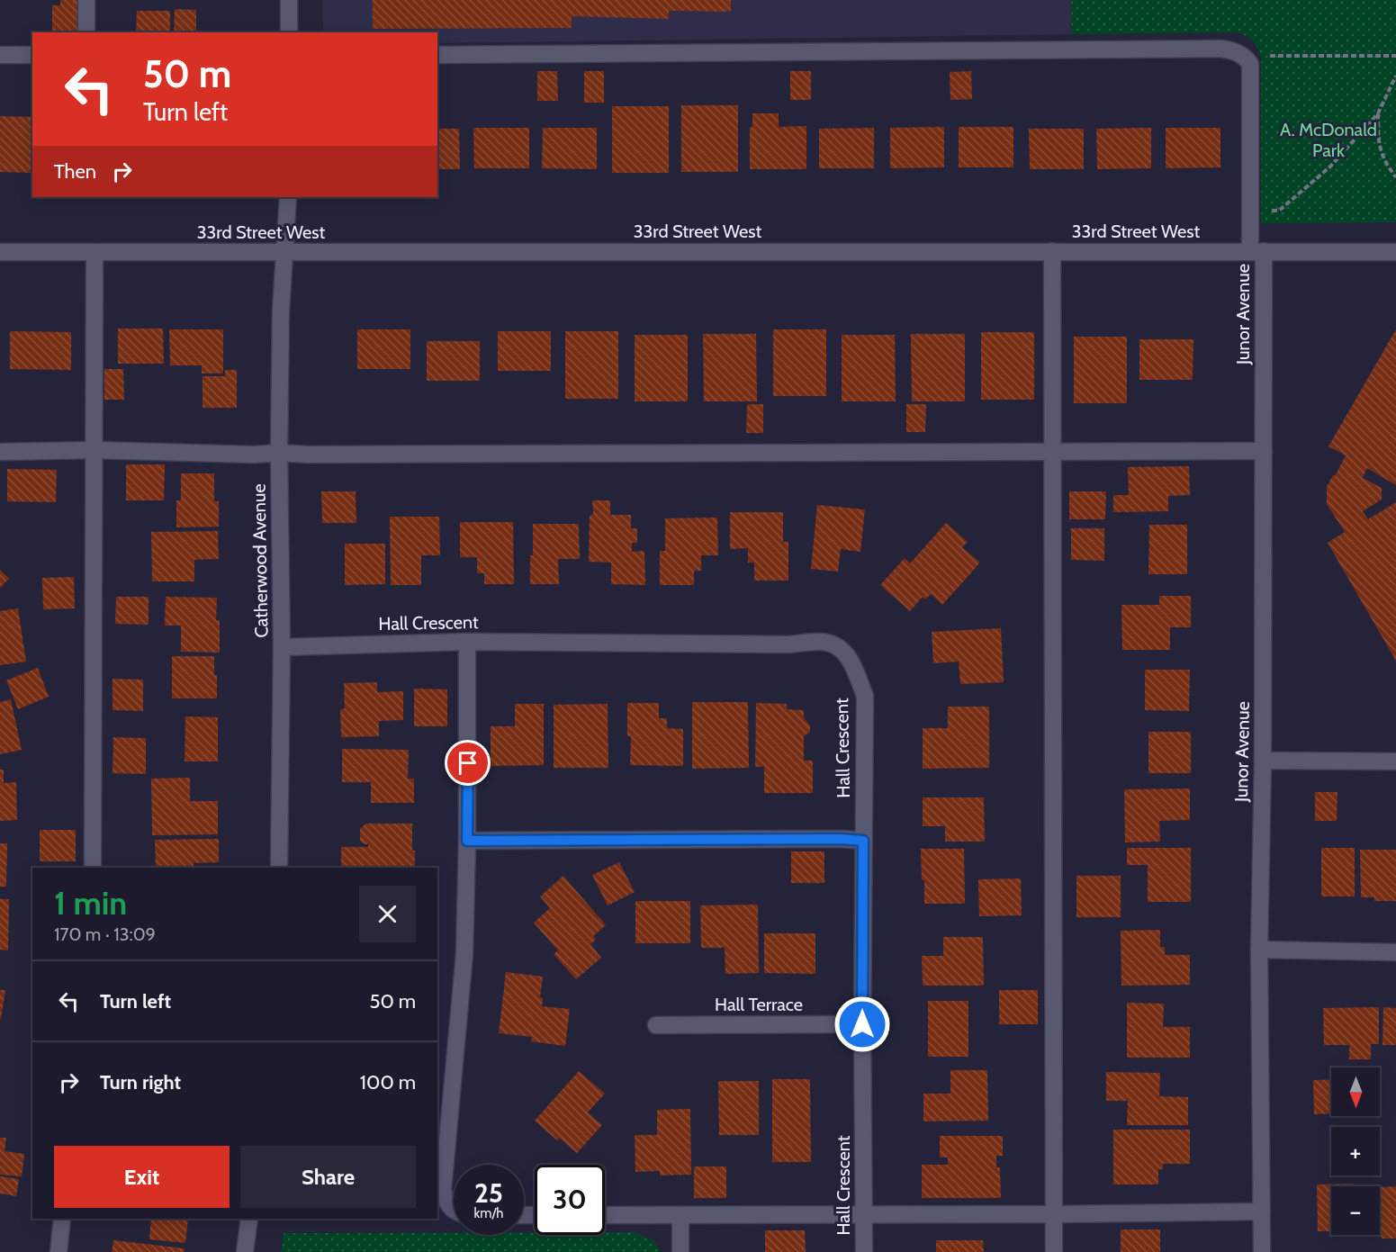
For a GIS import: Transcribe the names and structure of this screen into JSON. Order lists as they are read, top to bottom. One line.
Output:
{"streets":{"street":["33rd Street West","Junor Avenue","Catherwood Avenue","Hall Crescent","Hall Terrace"]},"crossings":[["33rd Street West","Junor Avenue"],["33rd Street West","Catherwood Avenue"],["Catherwood Avenue","Hall Crescent"],["Hall Crescent","Hall Terrace"]],"parks":["A. McDonald Park"],"north":"bottom","page":{"turn":["50 m","Turn left"],"then":"Then","heading":["1 min","170 m · 13:09"],"list":[{"name":"Turn left","value":"50 m"},{"name":"Turn right","value":"100 m"}],"map_buttons":["+","−"],"buttons":["Exit","Share"],"speed":"25 km/h","limit":"30"}}
